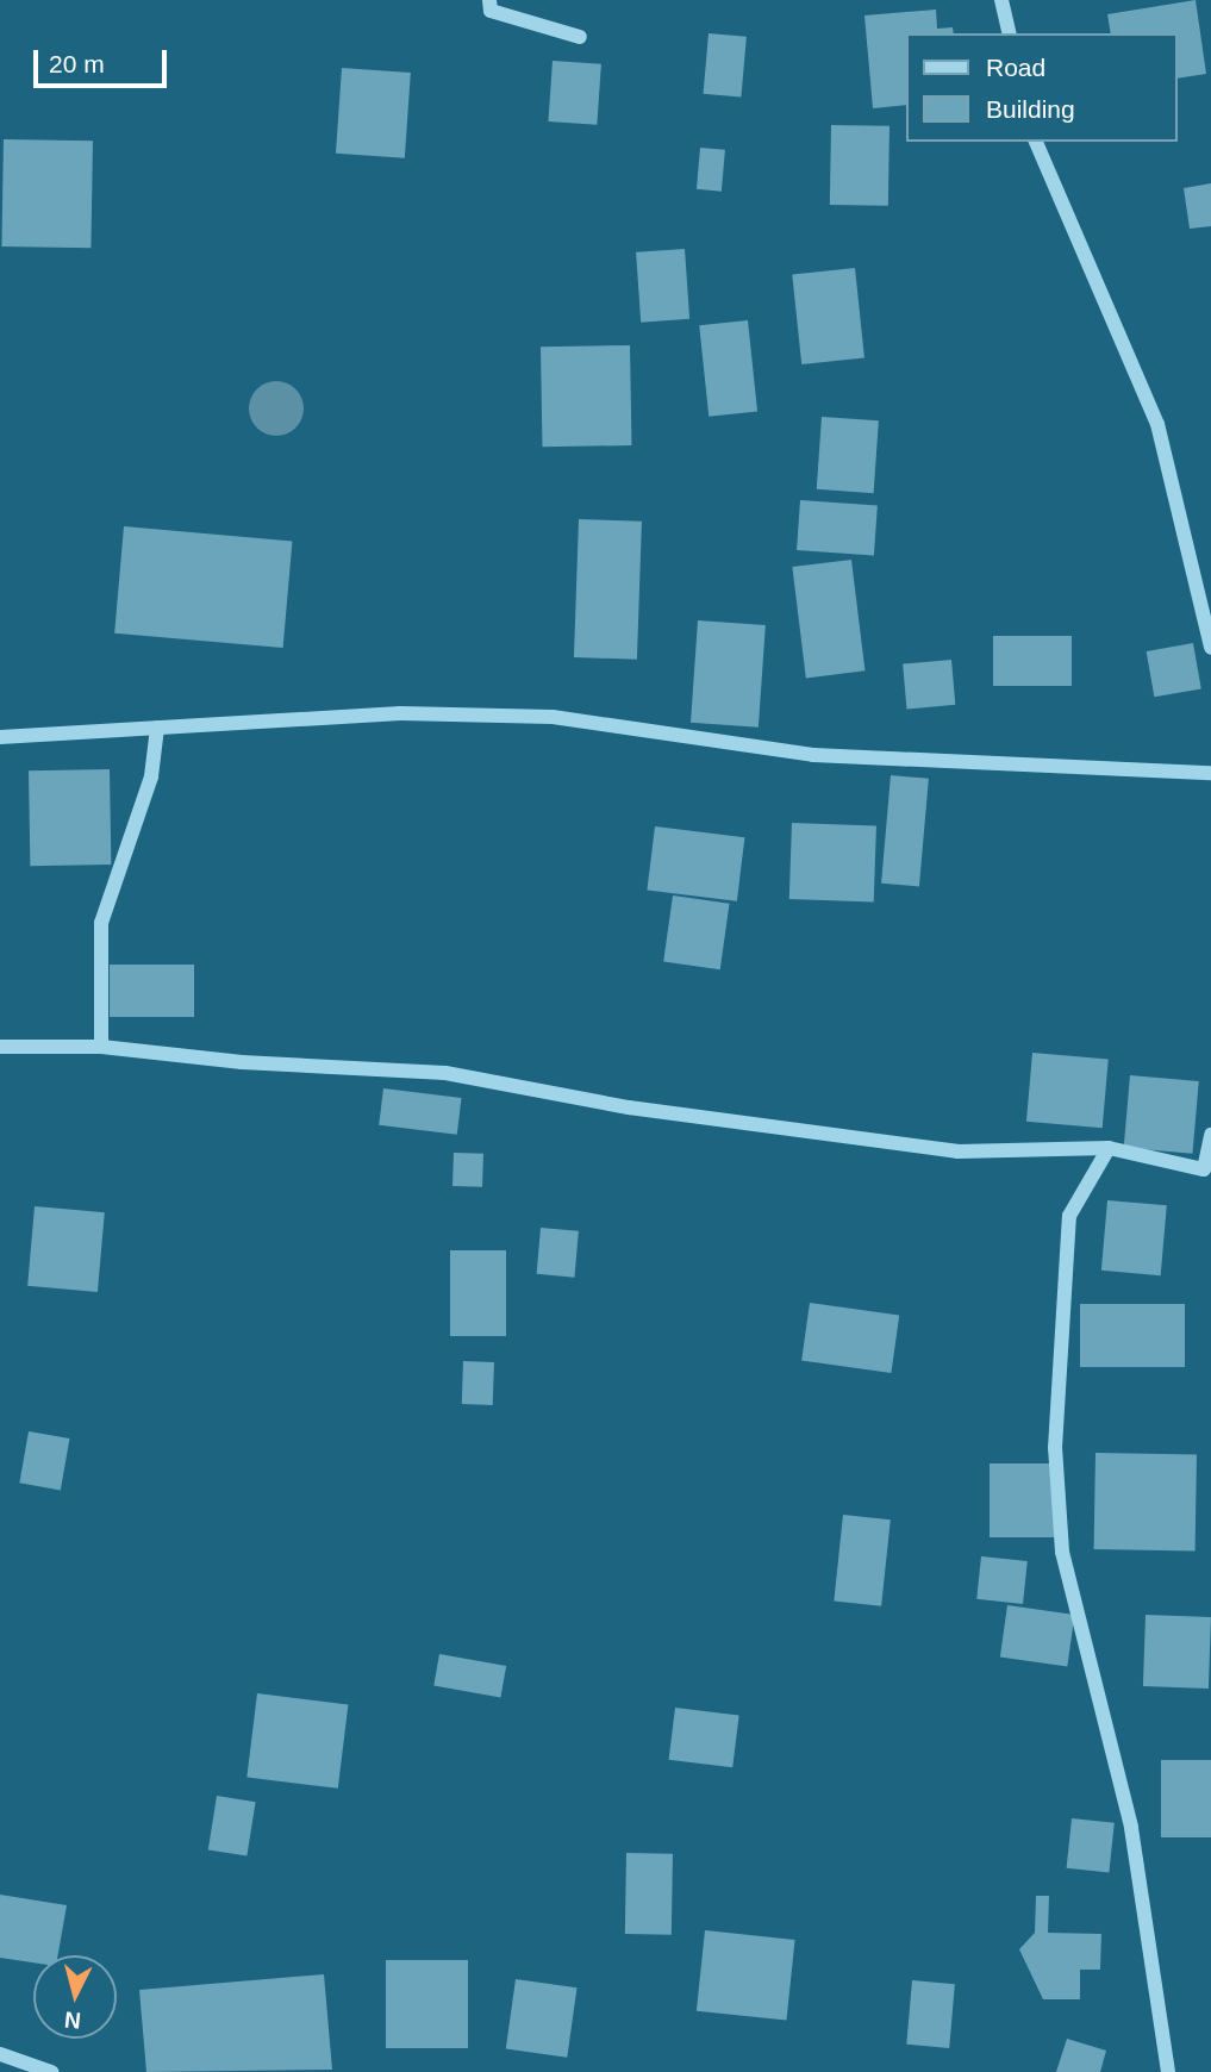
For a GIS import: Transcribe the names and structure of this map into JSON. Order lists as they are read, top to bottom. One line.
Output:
{"legend":["Road","Building"],"scale_bar":"20 m","north":"bottom"}
